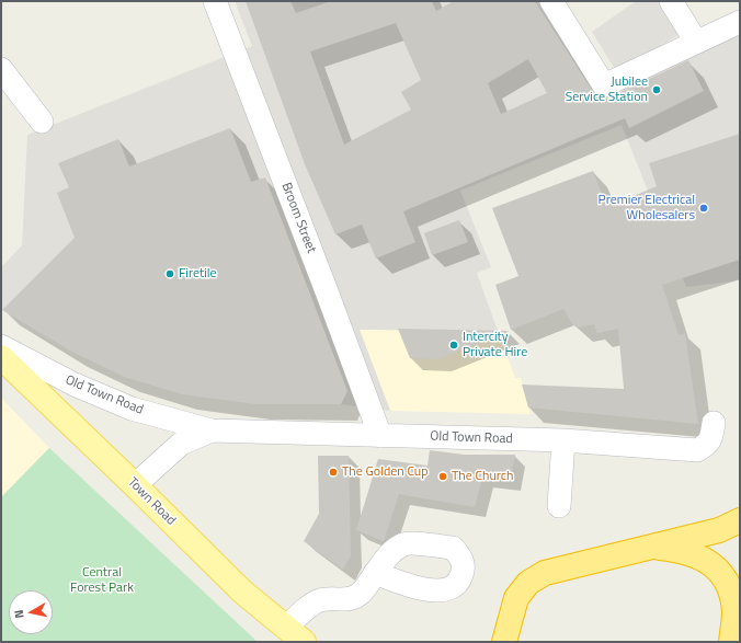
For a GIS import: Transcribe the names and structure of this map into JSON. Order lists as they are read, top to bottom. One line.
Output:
{"streets":{"main road":["Town Road"],"street":["Broom Street","Old Town Road"]},"crossings":[["Broom Street","Old Town Road"],["Old Town Road","Town Road"]],"parks":["Central Forest Park"],"places":["Jubilee Service Station","Premier Electrical Wholesalers","Firetile","Intercity Private Hire","The Golden Cup","The Church"],"north":"left"}
